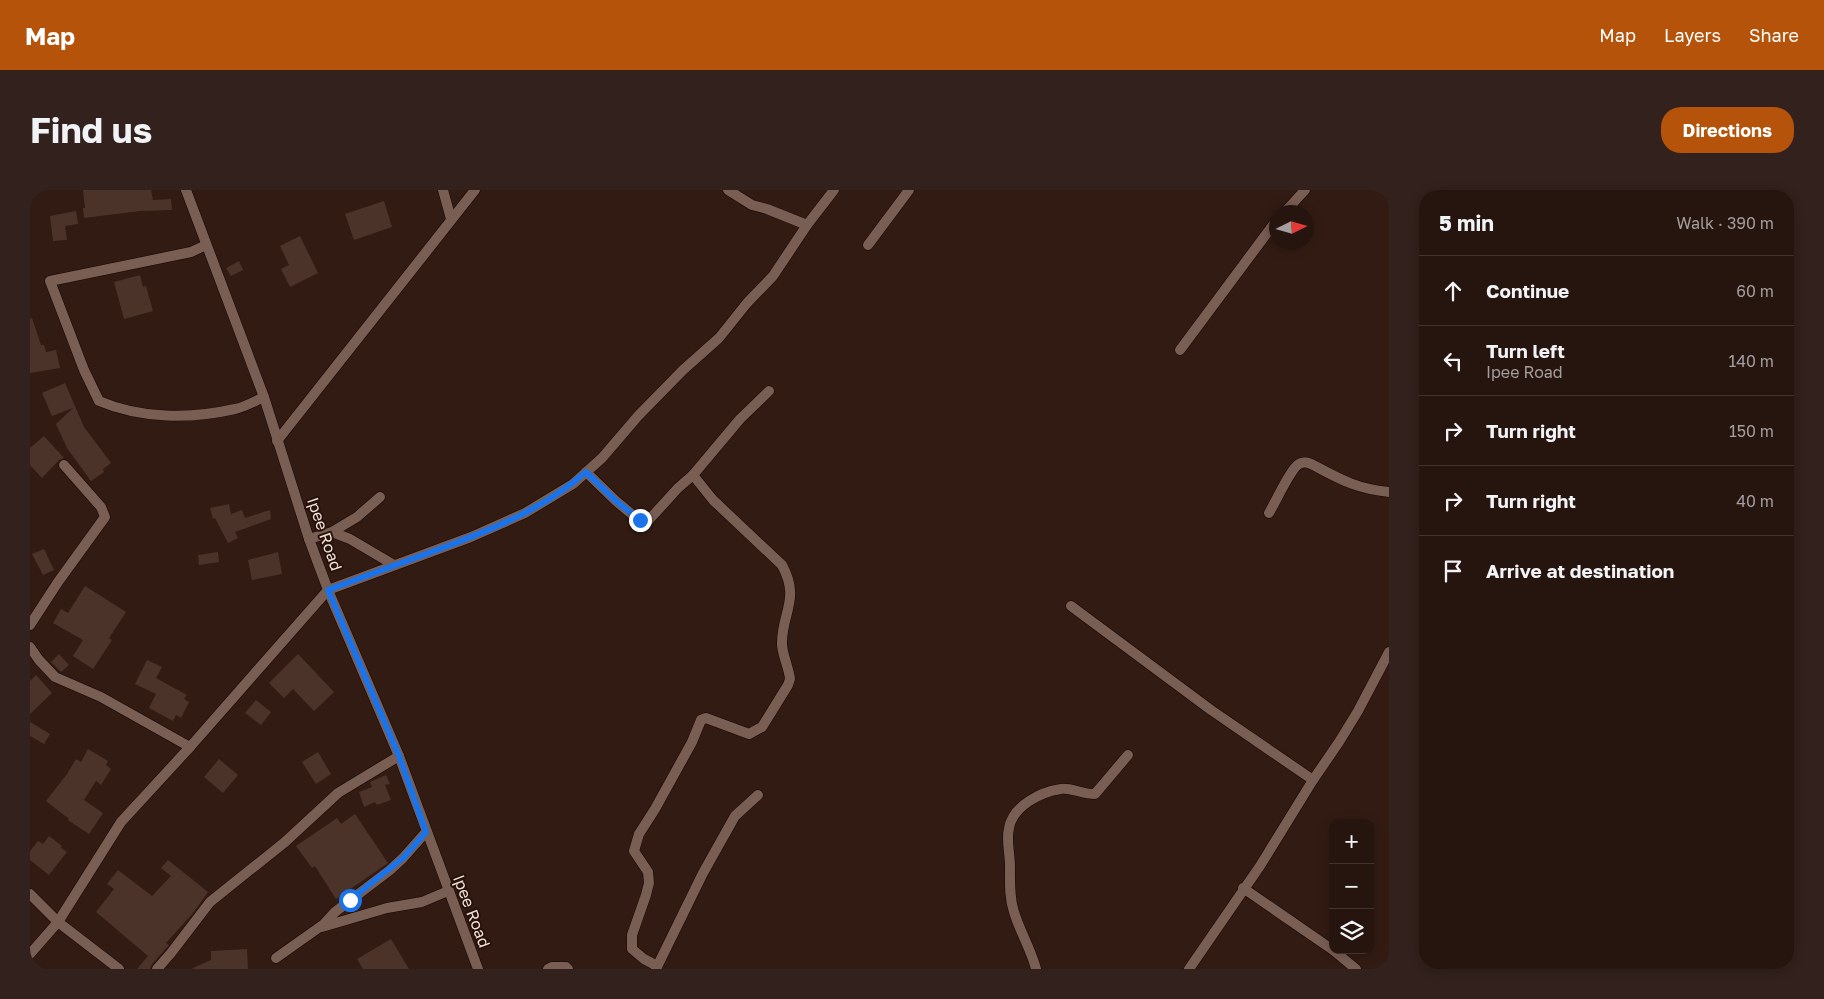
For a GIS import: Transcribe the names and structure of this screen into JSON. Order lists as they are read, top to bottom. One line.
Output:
{"streets":{"street":["Ipee Road"]},"north":"right","page":{"header":"Map","nav":["Map","Layers","Share"],"buttons":"Directions","title":"Find us","heading":["5 min","Walk · 390 m"],"list":[["Continue","60 m"],["Turn left","Ipee Road","140 m"],["Turn right","150 m"],["Turn right","40 m"],"Arrive at destination"],"map_buttons":["+","−"]}}
